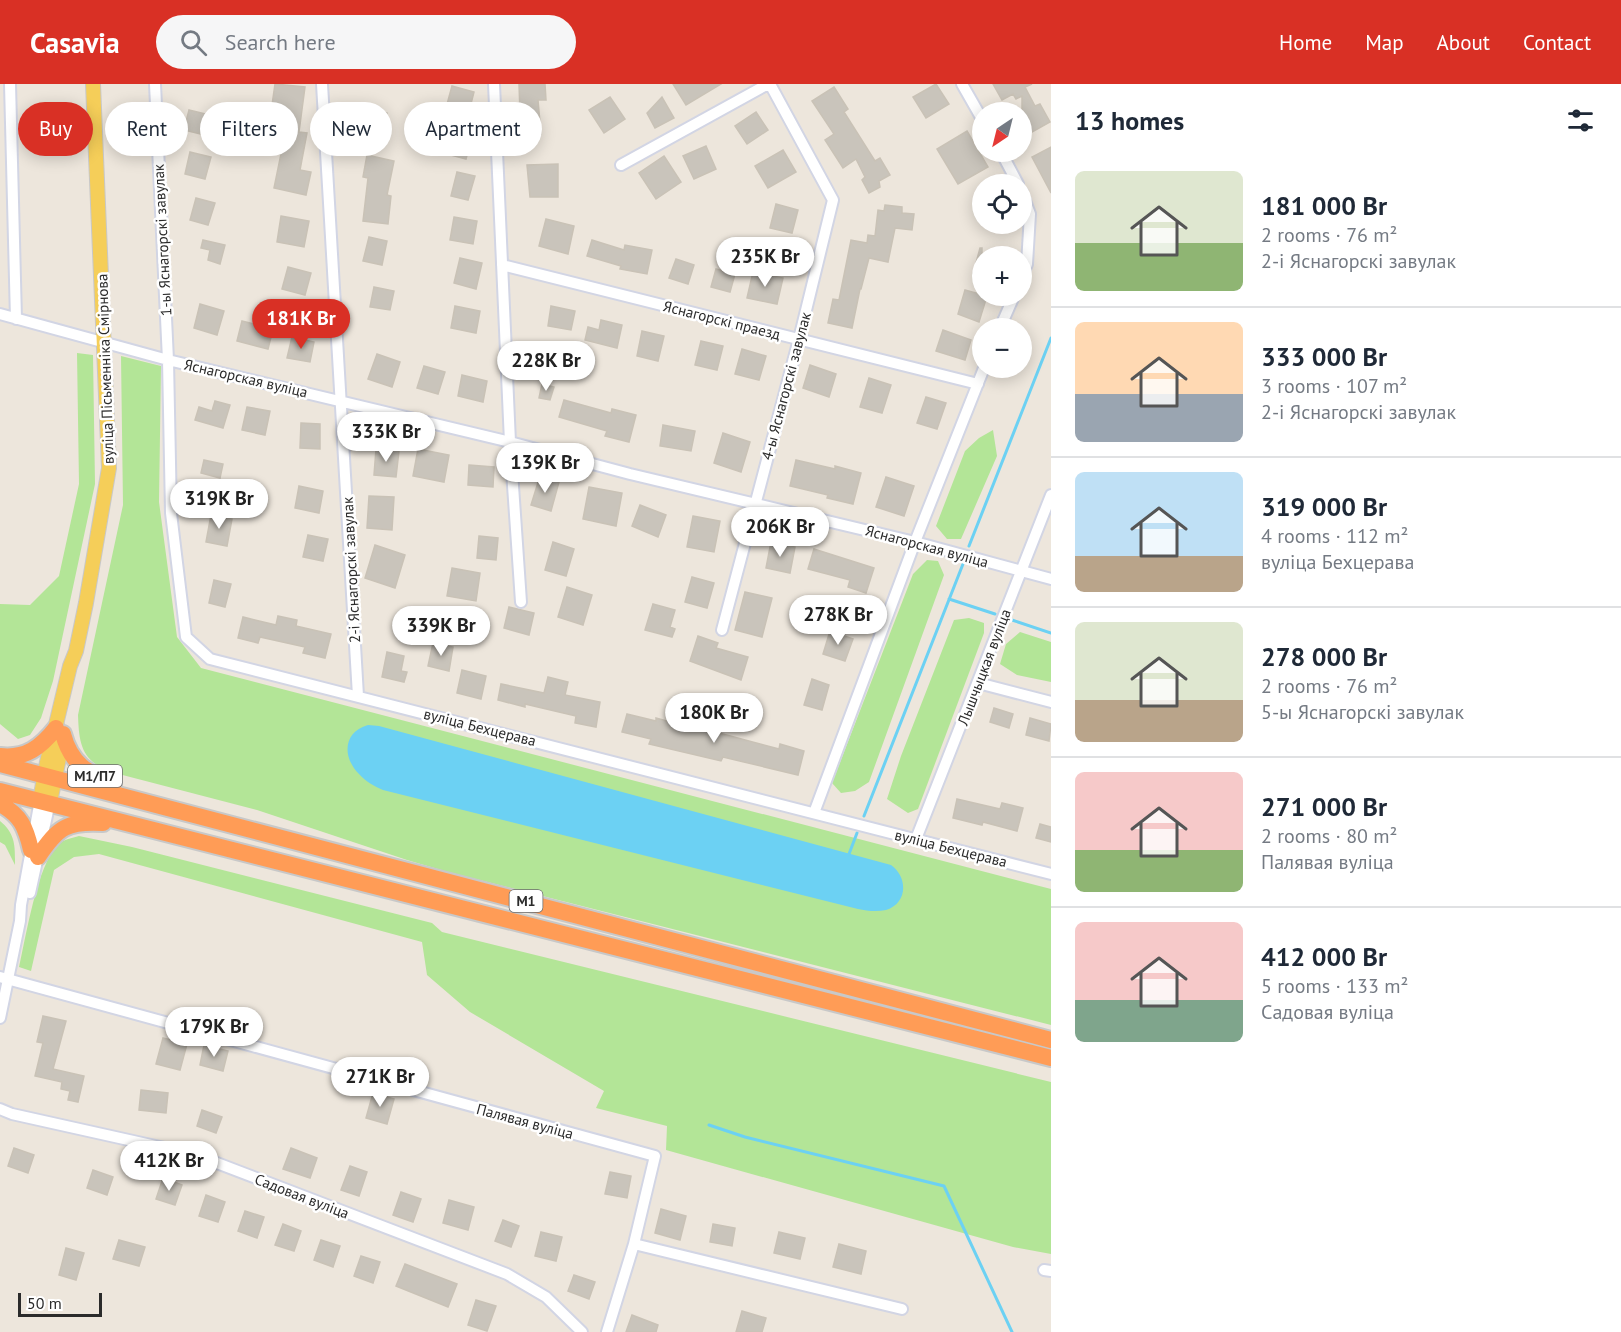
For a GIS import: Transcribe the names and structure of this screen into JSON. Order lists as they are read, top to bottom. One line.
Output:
{"streets":{"highway":["М1/П7","М1"],"main road":["вуліца Пісьменніка Смірнова"],"street":["1-ы Яснагорскі завулак","Яснагорскі праезд","Яснагорская вуліца","4-ы Яснагорскі завулак","2-і Яснагорскі завулак","Лышчыцкая вуліца","вуліца Бехцерава","Палявая вуліца","Садовая вуліца"]},"crossings":[["1-ы Яснагорскі завулак","Яснагорская вуліца"],["1-ы Яснагорскі завулак","вуліца Бехцерава"],["Яснагорскі праезд","4-ы Яснагорскі завулак"],["вуліца Пісьменніка Смірнова","Яснагорская вуліца"],["вуліца Пісьменніка Смірнова","М1/П7"],["вуліца Пісьменніка Смірнова","М1"],["Яснагорская вуліца","4-ы Яснагорскі завулак"],["Яснагорская вуліца","2-і Яснагорскі завулак"],["Яснагорская вуліца","Лышчыцкая вуліца"],["Яснагорская вуліца","вуліца Бехцерава"],["2-і Яснагорскі завулак","вуліца Бехцерава"],["Лышчыцкая вуліца","вуліца Бехцерава"],["М1/П7","М1"]],"scale_bar":"50 m","north":"bottom left","page":{"header":"Casavia","search":"Search here","nav":["Home","Map","About","Contact"],"heading":"13 homes","map_buttons":["+","−"],"chip":["Buy","Rent","Filters","New","Apartment"],"list":[{"name":"181 000 Br","note":"2 rooms · 76 m² · 2-і Яснагорскі завулак"},{"name":"333 000 Br","note":"3 rooms · 107 m² · 2-і Яснагорскі завулак"},{"name":"319 000 Br","note":"4 rooms · 112 m² · вуліца Бехцерава"},{"name":"278 000 Br","note":"2 rooms · 76 m² · 5-ы Яснагорскі завулак"},{"name":"271 000 Br","note":"2 rooms · 80 m² · Палявая вуліца"},{"name":"412 000 Br","note":"5 rooms · 133 m² · Садовая вуліца"}],"price":["235K Br","181K Br","228K Br","333K Br","139K Br","319K Br","206K Br","278K Br","339K Br","180K Br","179K Br","271K Br","412K Br"],"scale":"50 m"}}
